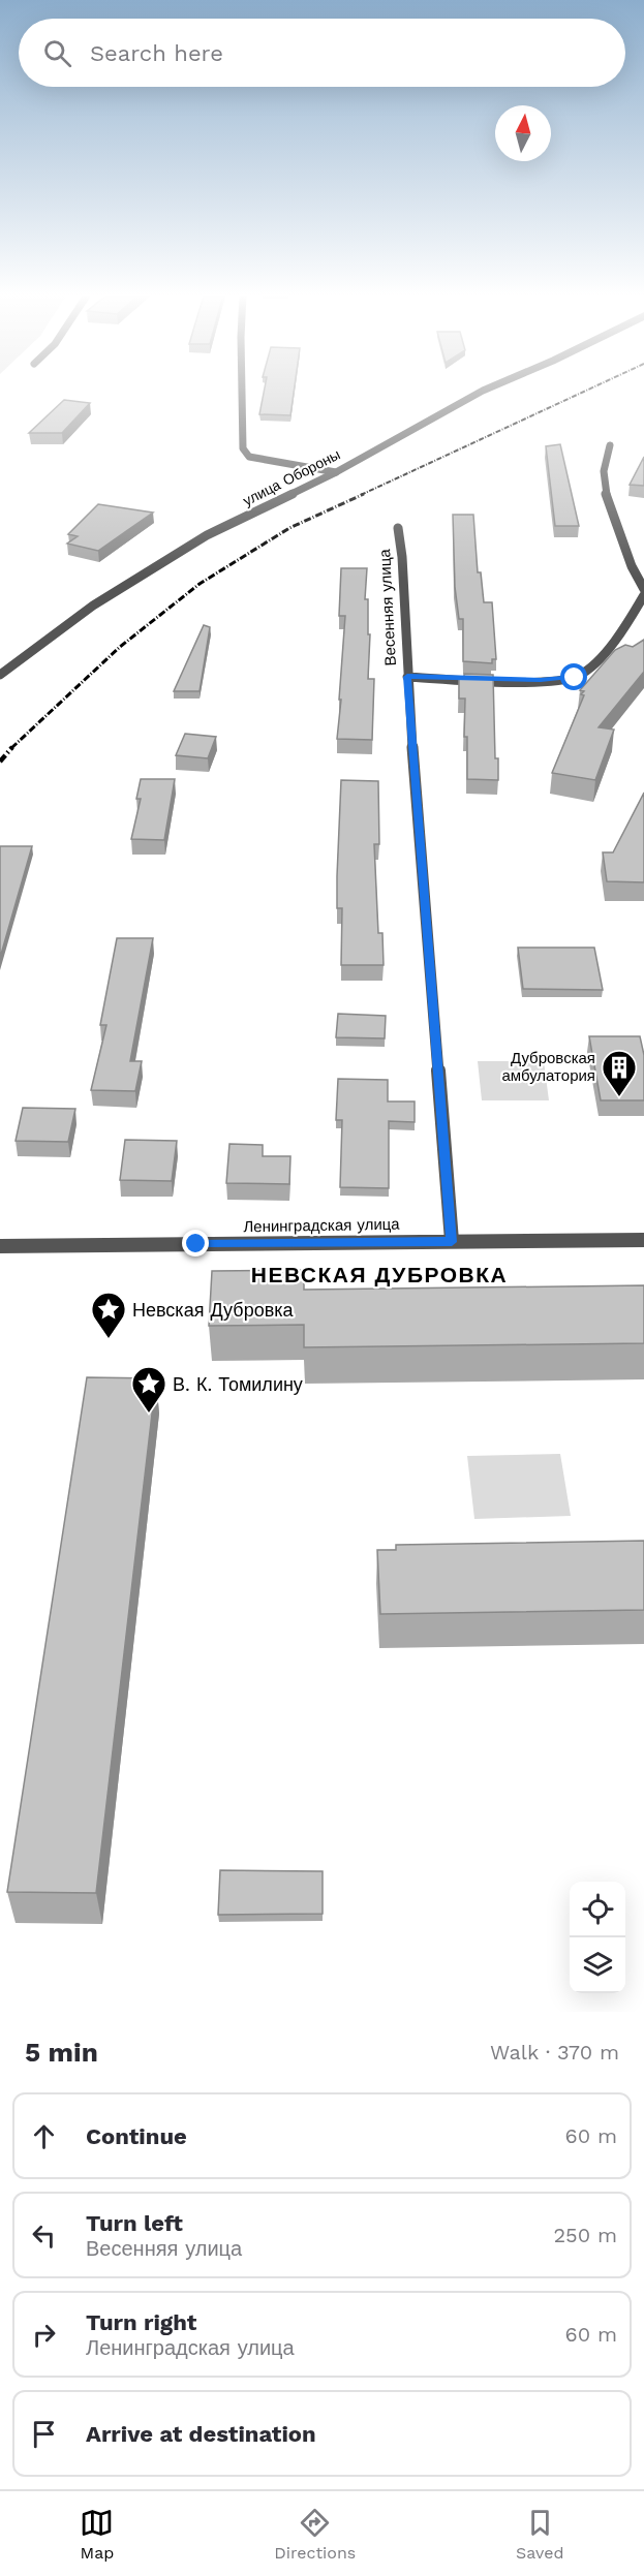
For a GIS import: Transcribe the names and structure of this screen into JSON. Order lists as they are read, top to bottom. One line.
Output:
{"streets":{"street":["улица Обороны","Весенняя улица","Ленинградская улица"]},"crossings":[["Весенняя улица","Ленинградская улица"]],"districts":["НЕВСКАЯ ДУБРОВКА"],"places":{"building":["Дубровская амбулатория"],"place":["Невская Дубровка","В. К. Томилину"]},"north":"top","page":{"search":"Search here","heading":["5 min","Walk · 370 m"],"list":[["Continue","60 m"],["Turn left","Весенняя улица","250 m"],["Turn right","Ленинградская улица","60 m"],"Arrive at destination"],"nav":["Map","Directions","Saved"]}}
